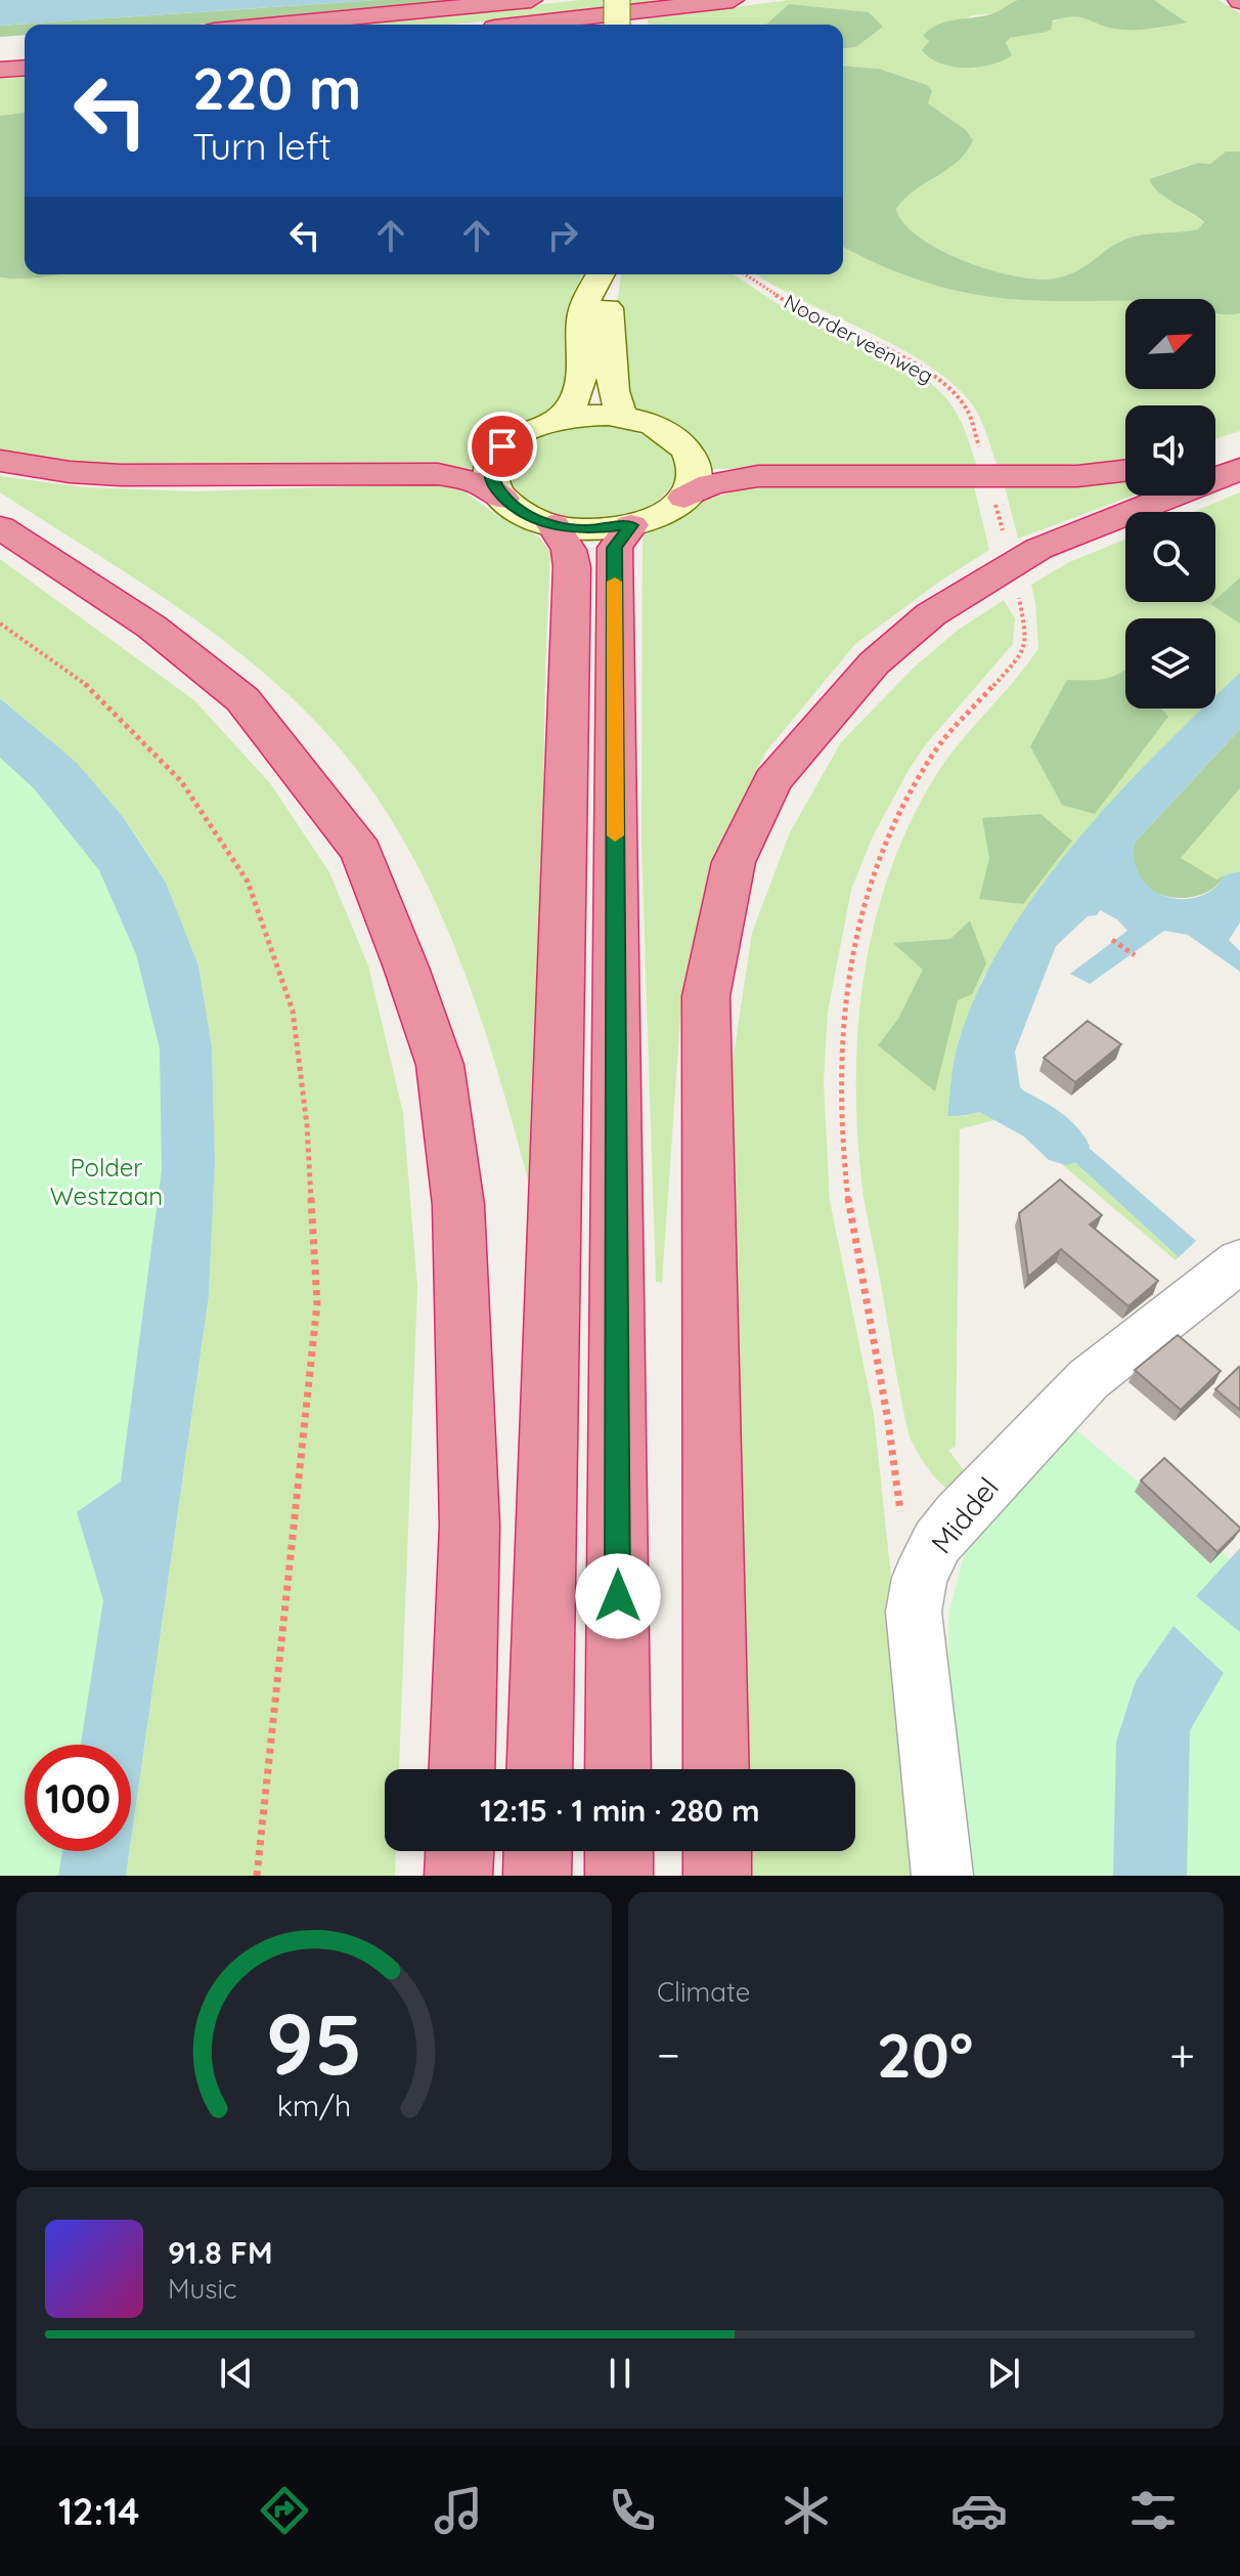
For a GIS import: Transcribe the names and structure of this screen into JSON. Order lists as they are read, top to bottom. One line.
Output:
{"streets":{"street":["Middel"],"path":["Noorderveenweg"]},"parks":["Polder Westzaan"],"north":"top right","page":{"turn":["220 m","Turn left"],"limit":"100","trip":"12:15 · 1 min · 280 m","tile":"Climate","heat":["−","20°","+"],"song":["91.8 FM","Music"],"tabs":"12:14","gauge":["95","km/h"]}}
